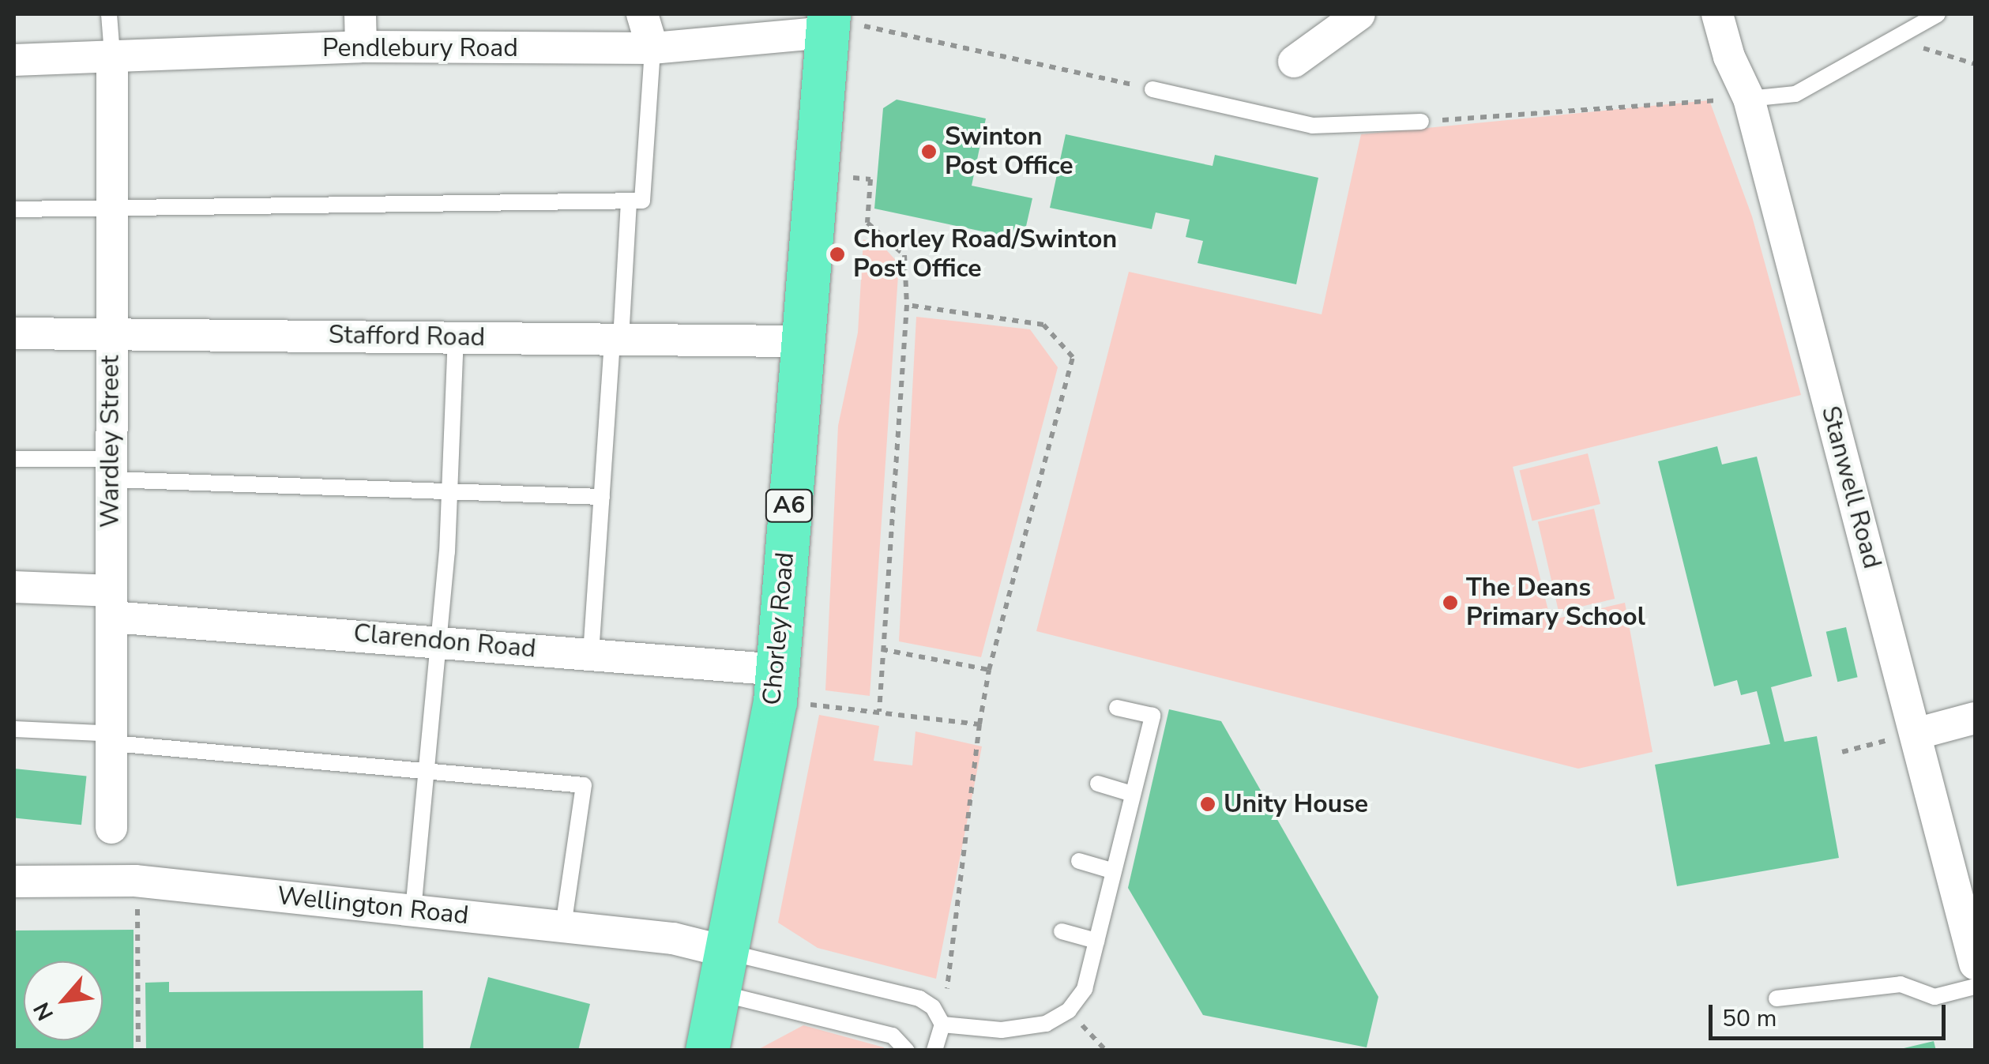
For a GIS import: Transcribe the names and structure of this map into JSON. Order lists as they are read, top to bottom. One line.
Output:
{"streets":{"main road":["A6","Chorley Road"],"street":["Pendlebury Road","Stafford Road","Wardley Street","Stanwell Road","Clarendon Road","Wellington Road"]},"crossings":[["Pendlebury Road","Wardley Street"],["Pendlebury Road","Chorley Road"],["Stafford Road","Wardley Street"],["Stafford Road","Chorley Road"],["Wardley Street","Clarendon Road"],["Chorley Road","Clarendon Road"],["Chorley Road","Wellington Road"]],"places":["Swinton Post Office","Chorley Road/Swinton Post Office","The Deans Primary School","Unity House"],"scale_bar":"50 m","north":"bottom left"}
